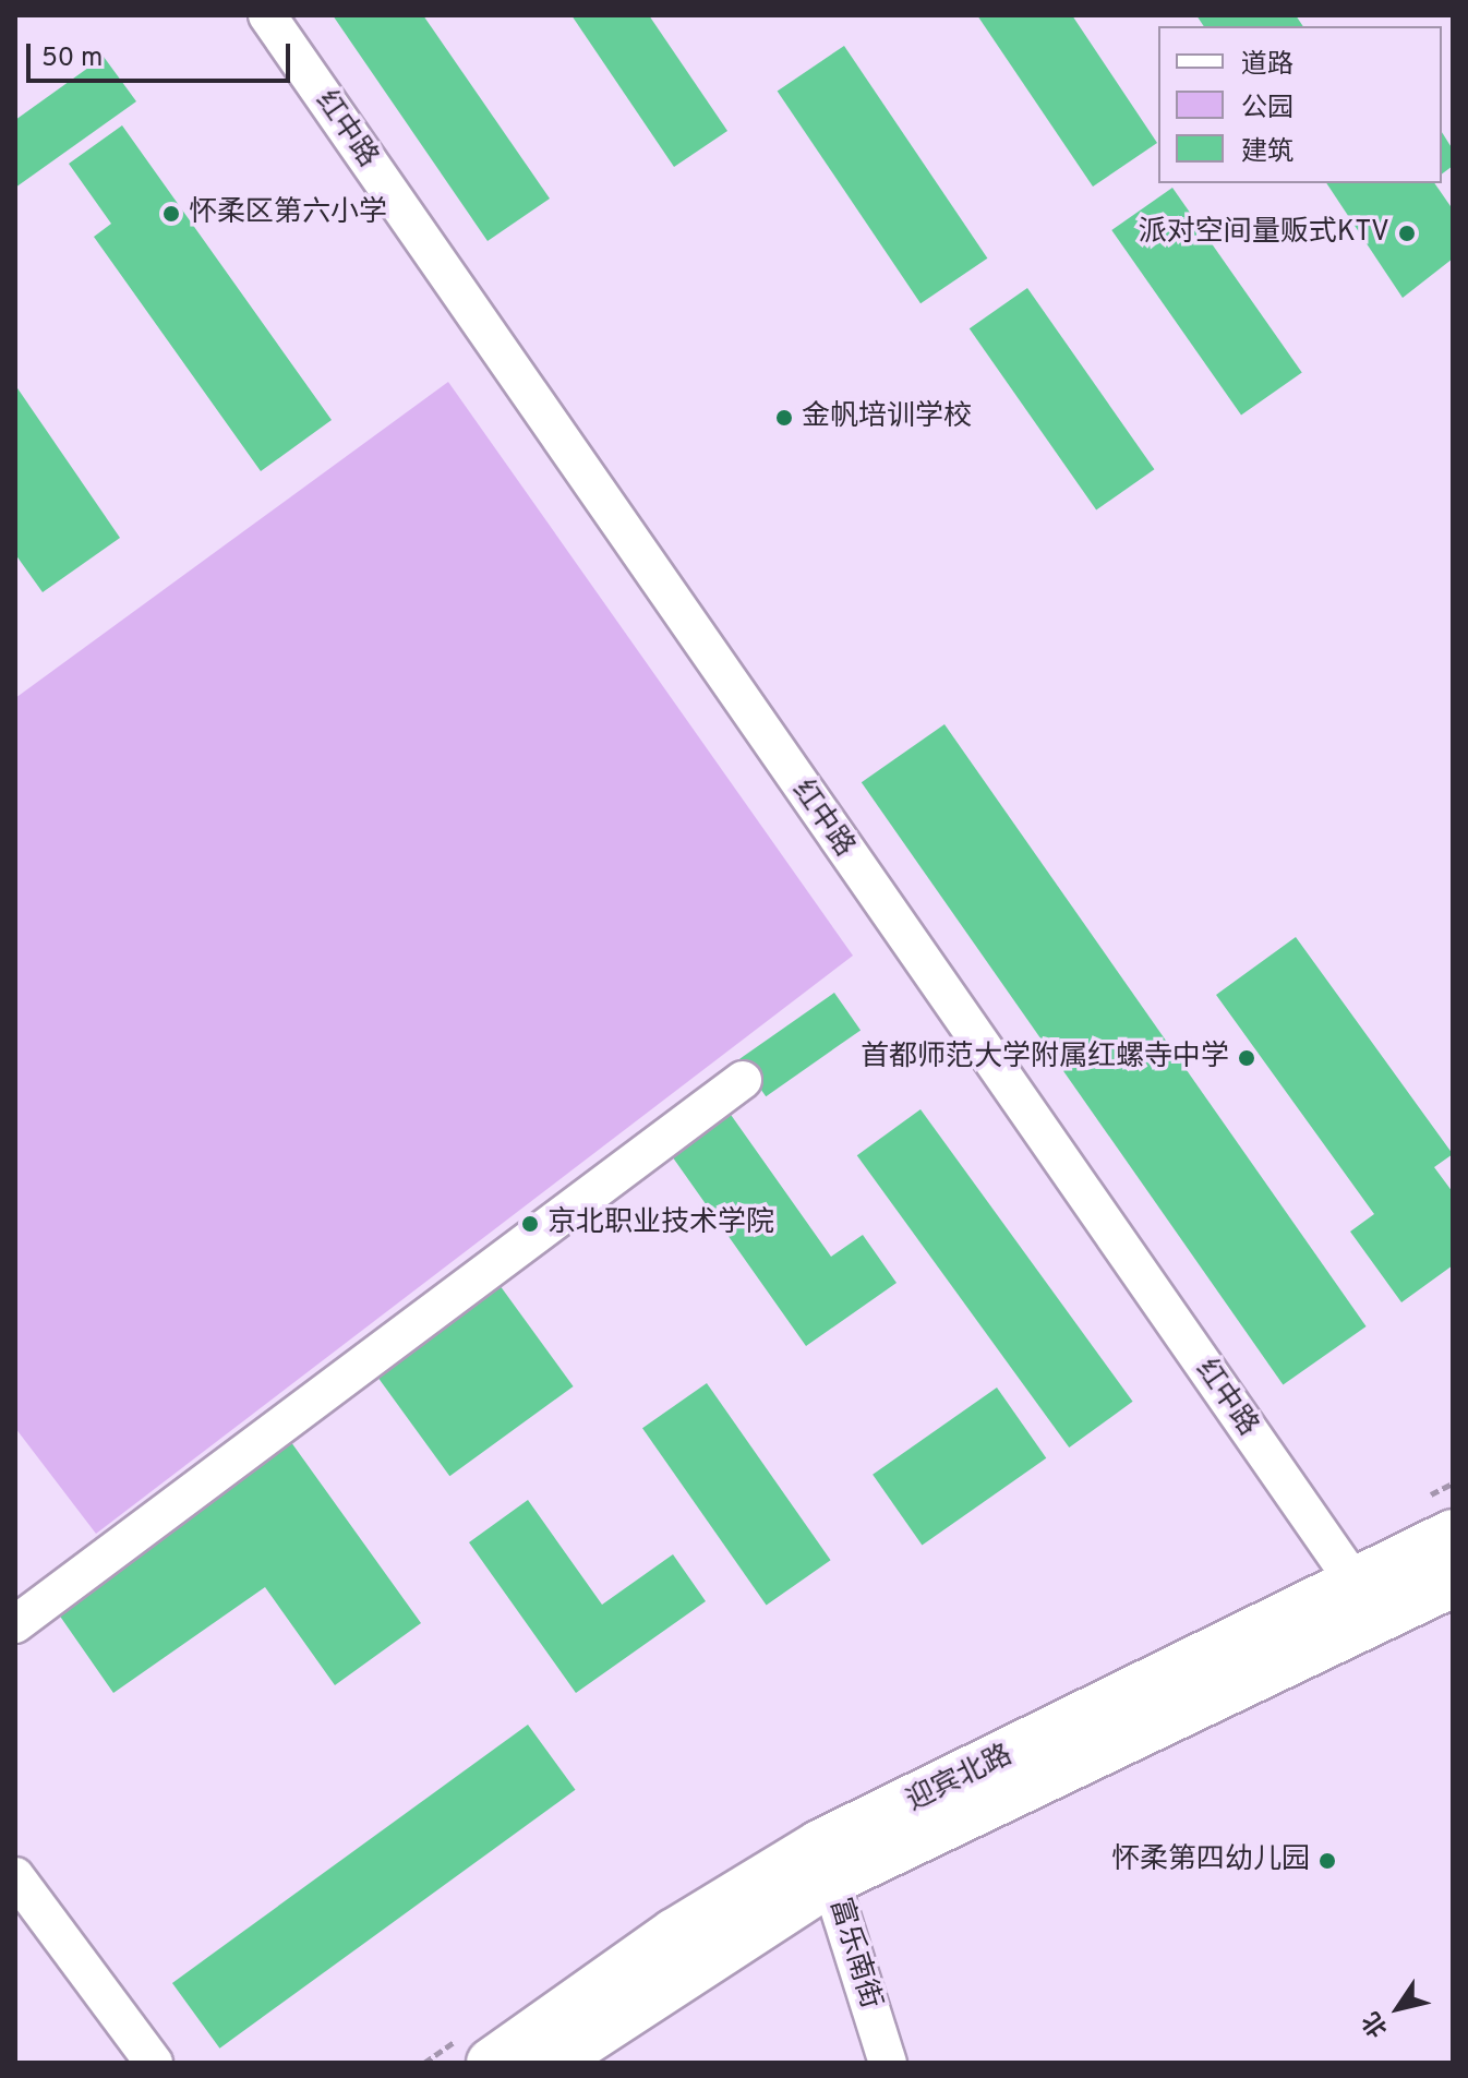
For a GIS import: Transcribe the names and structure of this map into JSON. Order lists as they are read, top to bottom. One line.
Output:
{"streets":{"main road":["迎宾北路"],"street":["红中路","富乐南街"]},"crossings":[["红中路","迎宾北路"],["迎宾北路","富乐南街"]],"places":["怀柔区第六小学","派对空间量贩式KTV","金帆培训学校","首都师范大学附属红螺寺中学","京北职业技术学院","怀柔第四幼儿园"],"legend":["道路","公园","建筑"],"scale_bar":"50 m","north":"bottom left"}
